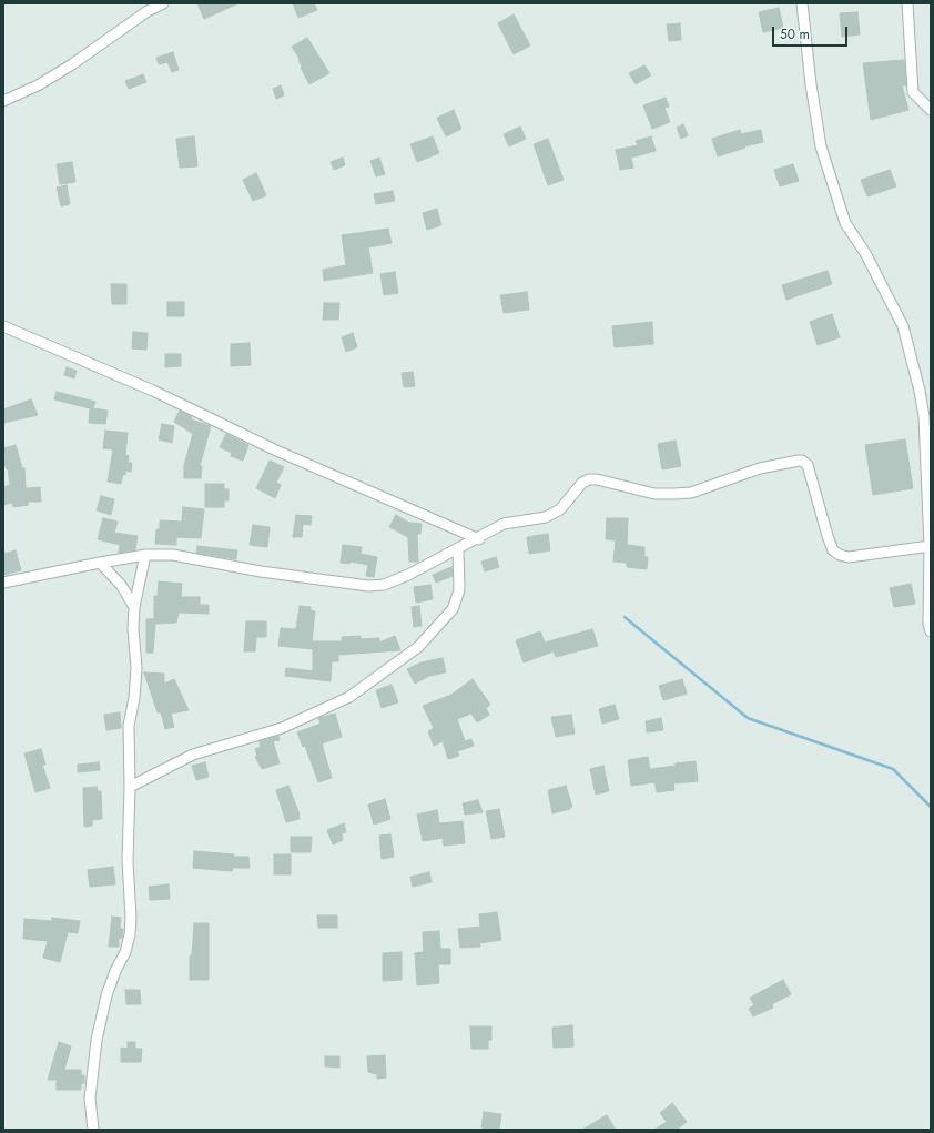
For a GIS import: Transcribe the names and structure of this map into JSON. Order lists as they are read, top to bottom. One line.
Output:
{"scale_bar":"50 m"}
